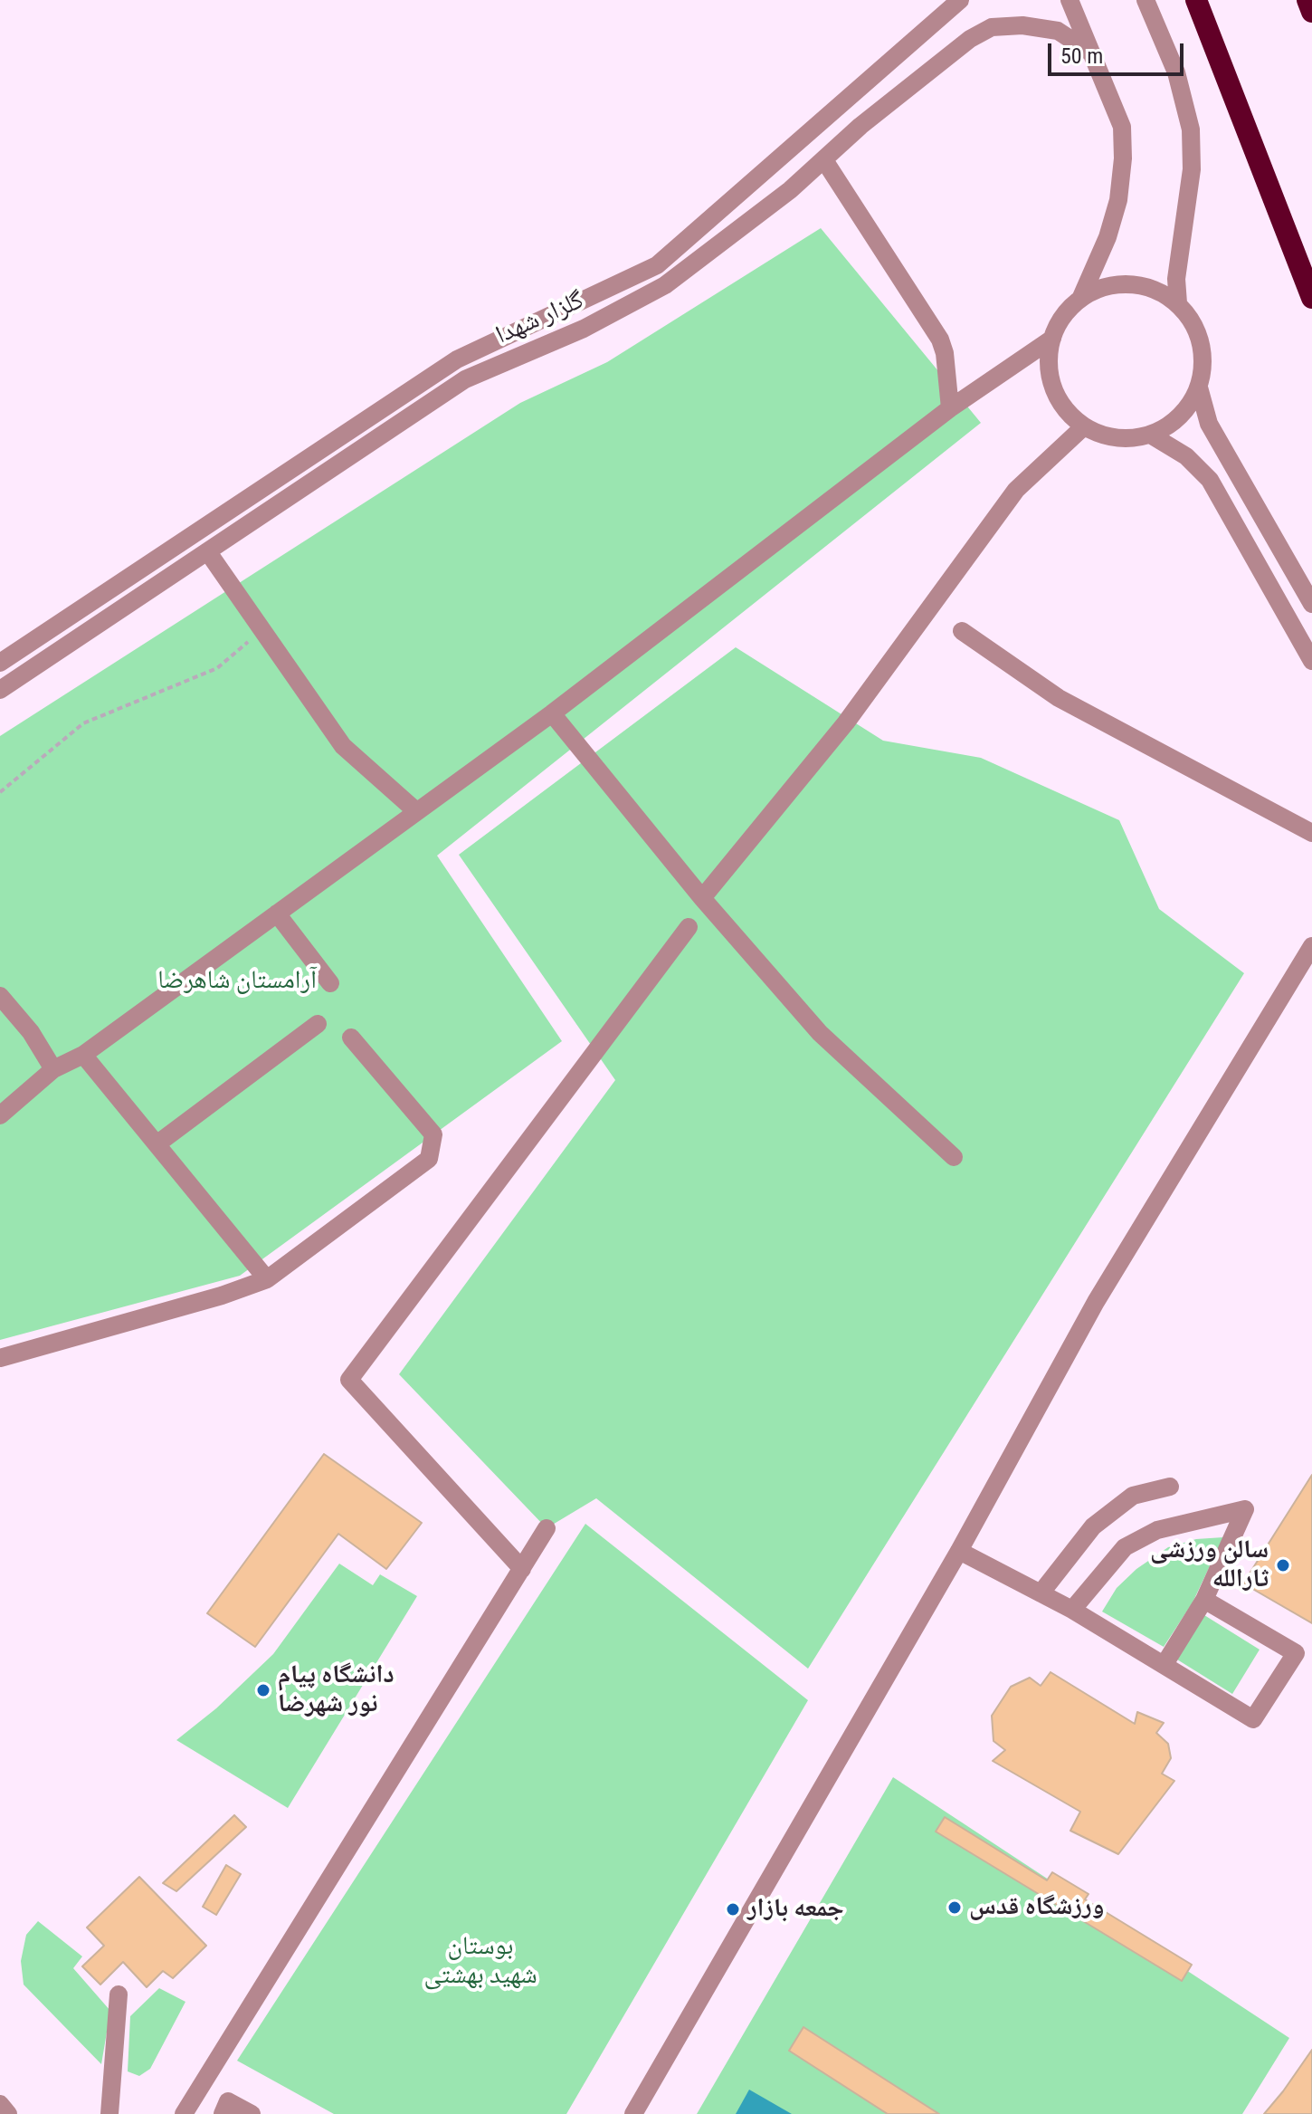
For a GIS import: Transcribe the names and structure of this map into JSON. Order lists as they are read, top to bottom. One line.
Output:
{"streets":{"street":["گلزار شهدا"]},"parks":["آرامستان شاهرضا","بوستان شهید بهشتی"],"places":["سالن ورزشی ثارالله","دانشگاه پیام نور شهرضا","ورزشگاه قدس","جمعه بازار"],"scale_bar":"50 m"}
